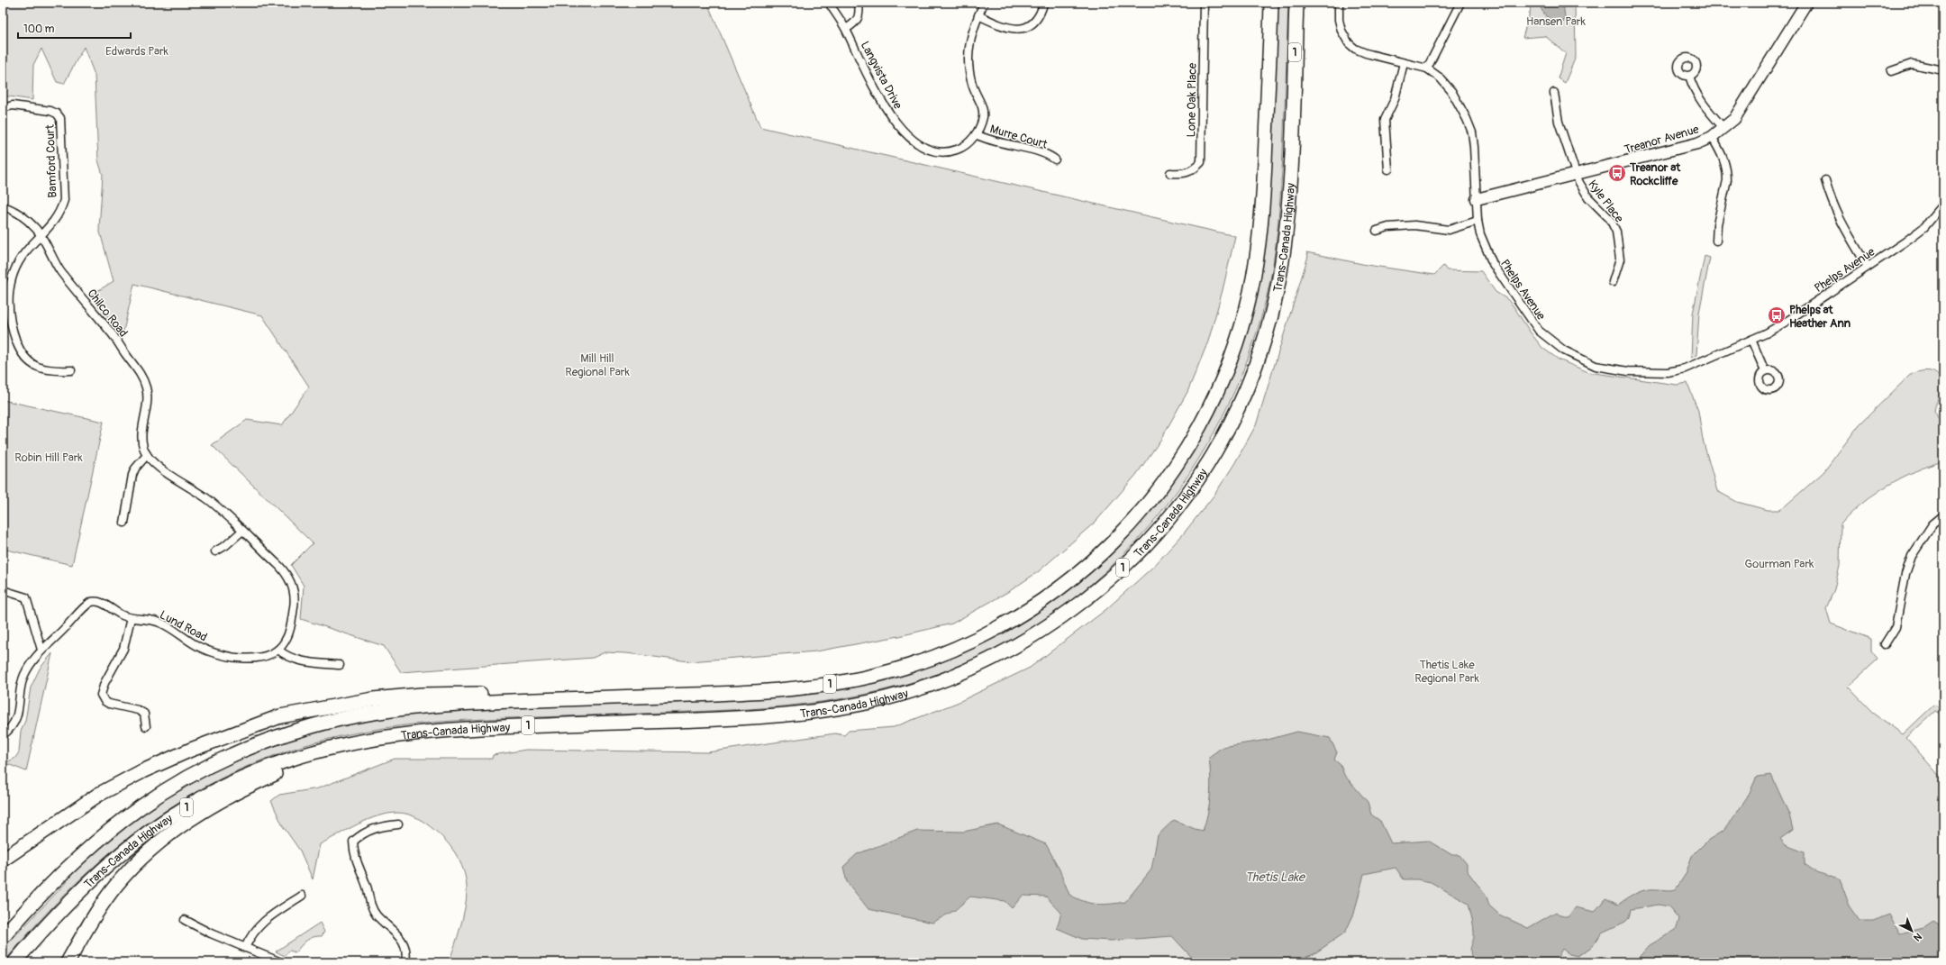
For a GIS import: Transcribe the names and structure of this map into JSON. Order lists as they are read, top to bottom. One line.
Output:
{"streets":{"highway":["1","Trans-Canada Highway"],"street":["Langvista Drive","Lone Oak Place","Murre Court","Treanor Avenue","Bamford Court","Kyle Place","Phelps Avenue","Chilco Road","Lund Road"]},"crossings":[["Langvista Drive","Murre Court"],["Treanor Avenue","Kyle Place"],["Treanor Avenue","Phelps Avenue"],["Bamford Court","Chilco Road"]],"water":["Thetis Lake"],"parks":["Hansen Park","Edwards Park","Mill Hill Regional Park","Robin Hill Park","Gourman Park","Thetis Lake Regional Park"],"places":{"bus stop":["Treanor at Rockcliffe","Phelps at Heather Ann"]},"scale_bar":"100 m","north":"bottom right"}
